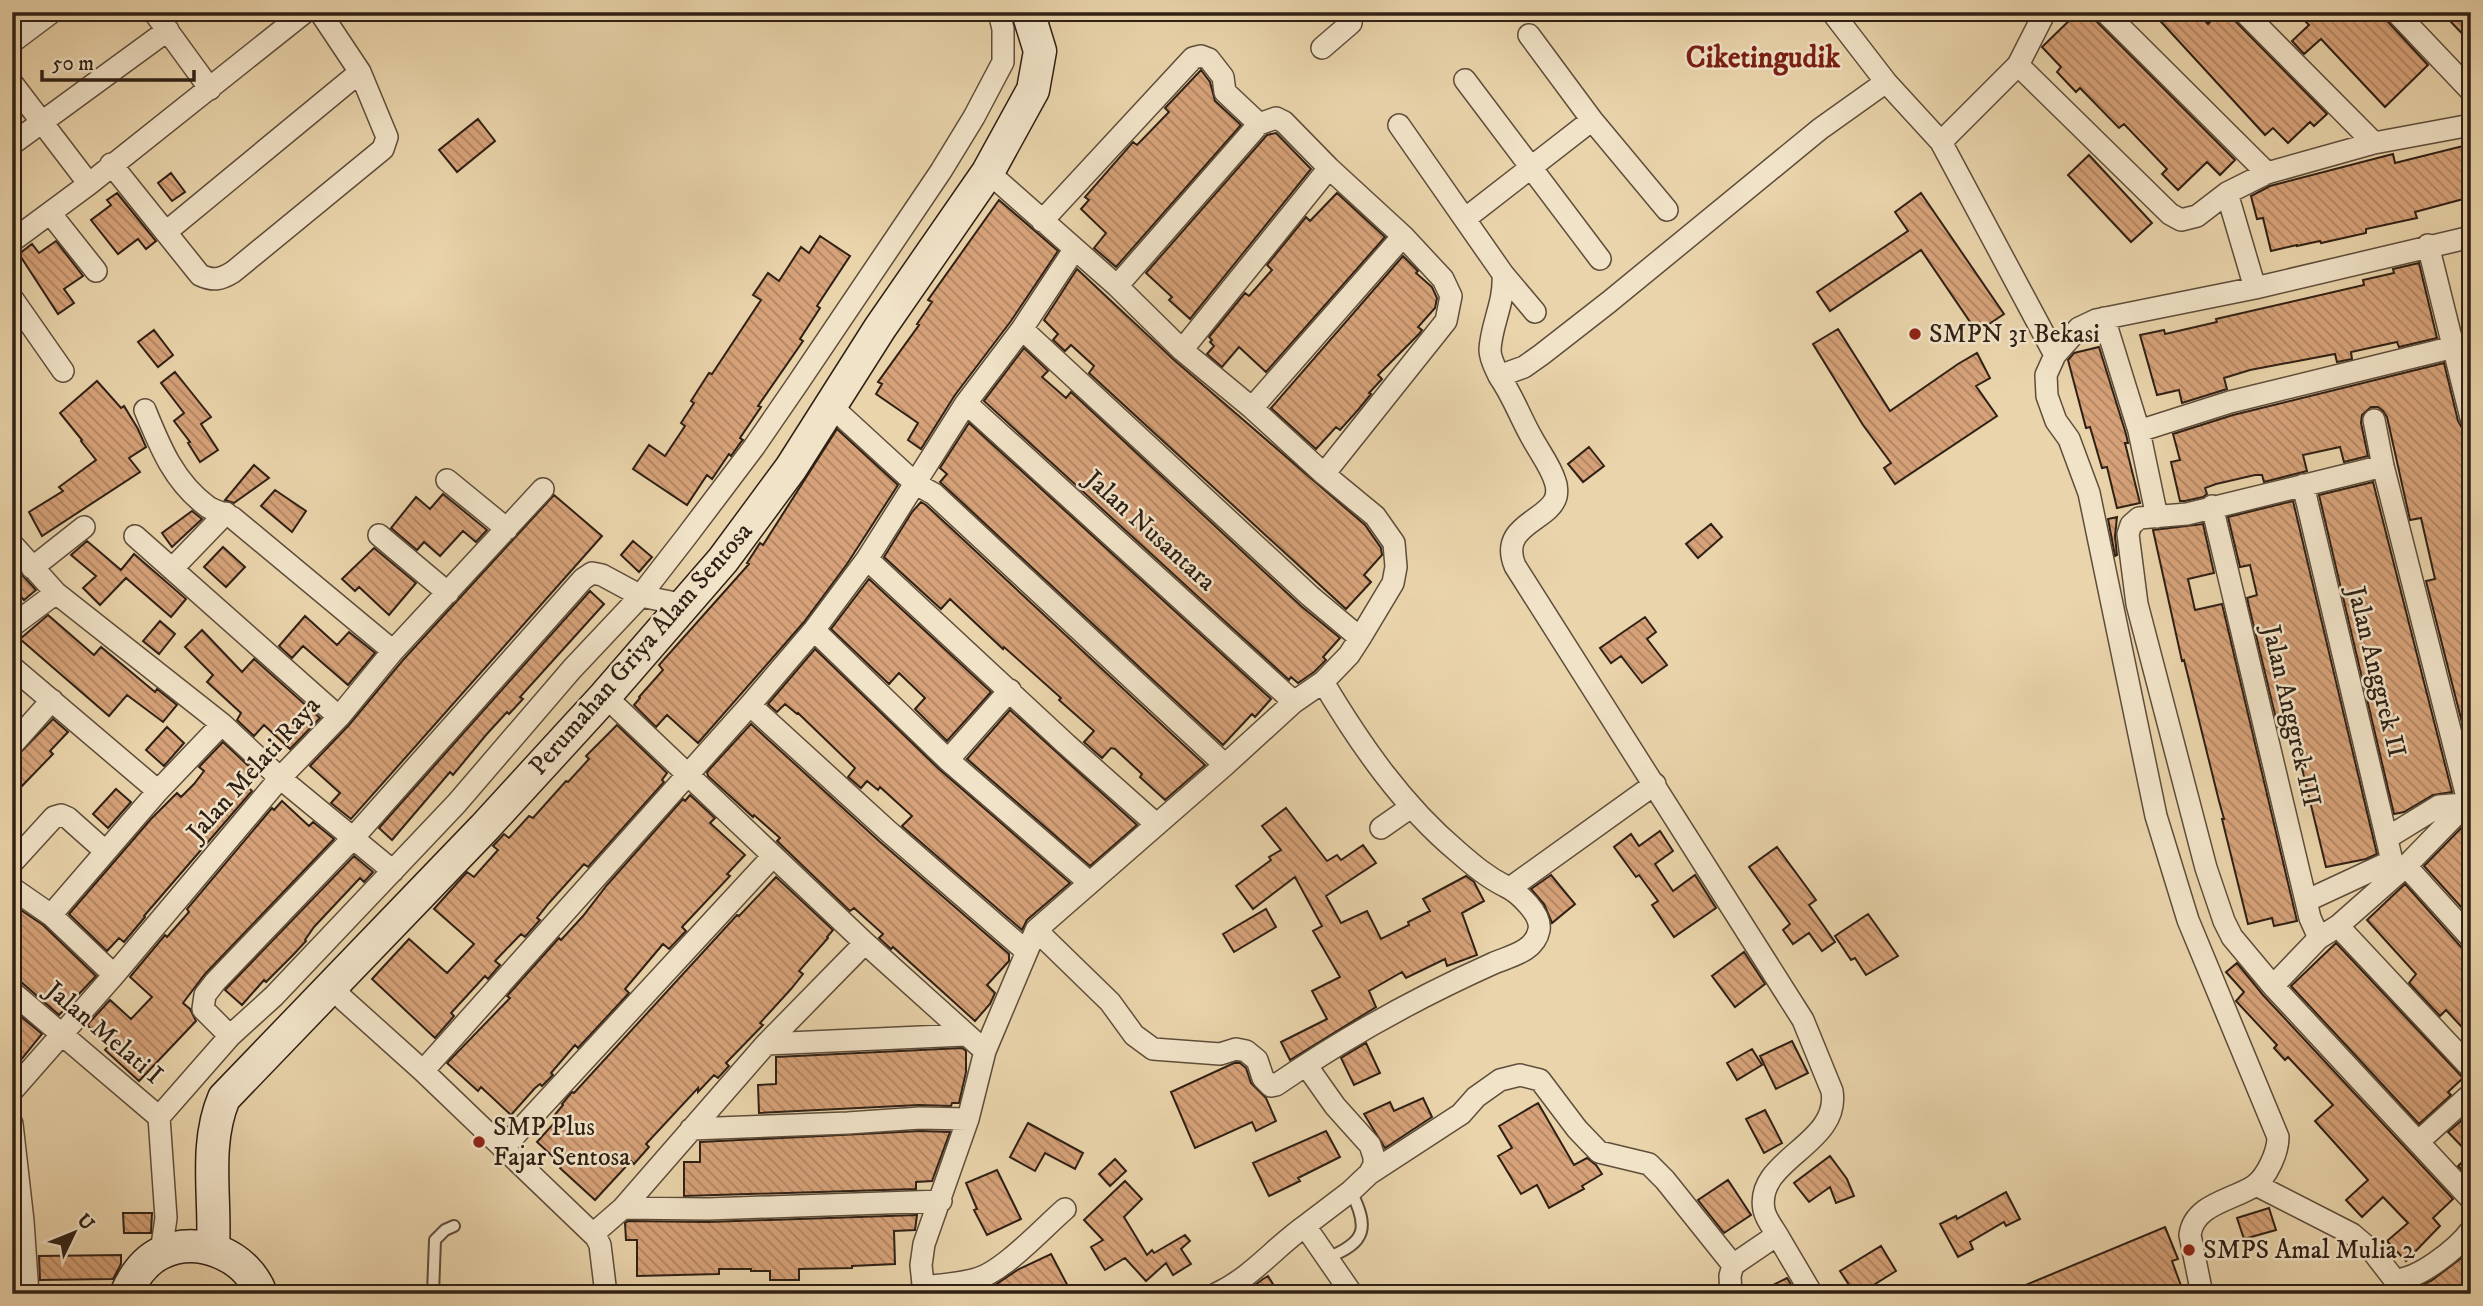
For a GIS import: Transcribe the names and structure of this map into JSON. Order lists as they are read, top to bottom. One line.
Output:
{"streets":{"street":["Jalan Nusantara","Perumahan Griya Alam Sentosa","Jalan Anggrek II","Jalan Anggrek III","Jalan Melati Raya","Jalan Melati I"]},"crossings":[["Jalan Melati Raya","Jalan Melati I"]],"districts":["Ciketingudik"],"places":["SMPN 31 Bekasi","SMP Plus Fajar Sentosa","SMPS Amal Mulia 2"],"scale_bar":"50 m","north":"top right"}
